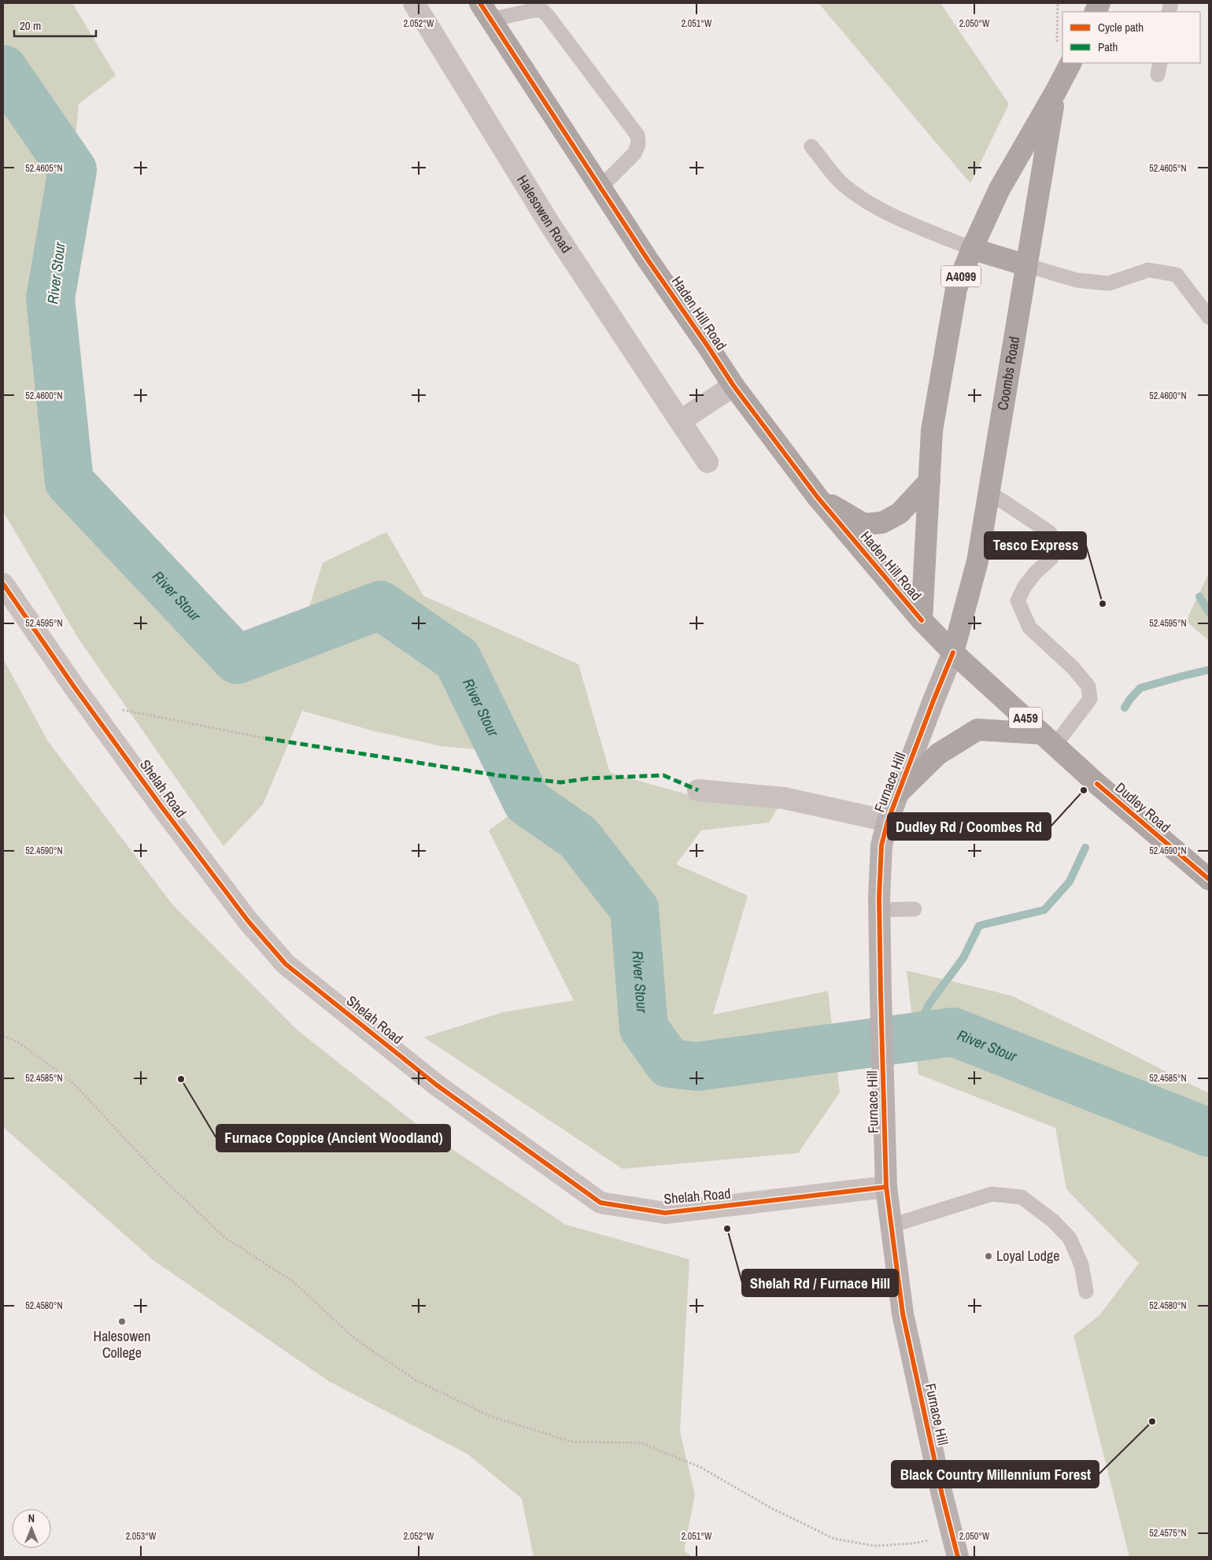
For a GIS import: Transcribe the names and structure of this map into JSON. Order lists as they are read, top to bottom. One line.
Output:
{"streets":{"main road":["A4099","Haden Hill Road","Coombs Road","A459","Dudley Road"],"street":["Halesowen Road","Furnace Hill","Shelah Road"]},"crossings":[["Haden Hill Road","Coombs Road"],["Haden Hill Road","A459"],["Coombs Road","A459"],["Coombs Road","Furnace Hill"],["Coombs Road","Dudley Road"],["A459","Furnace Hill"],["A459","Dudley Road"],["Furnace Hill","Shelah Road"],["Furnace Hill","Dudley Road"]],"water":["River Stour"],"places":["Tesco Express","Dudley Rd / Coombes Rd","Furnace Coppice (Ancient Woodland)","Shelah Rd / Furnace Hill","Loyal Lodge","Halesowen College","Black Country Millennium Forest"],"legend":["Cycle path","Path"],"scale_bar":"20 m","north":"top","coordinates":["2.052°W","2.051°W","2.050°W","52.4605°N","52.4600°N","52.4595°N","52.4590°N","52.4585°N","52.4580°N","52.4575°N","2.053°W"]}
